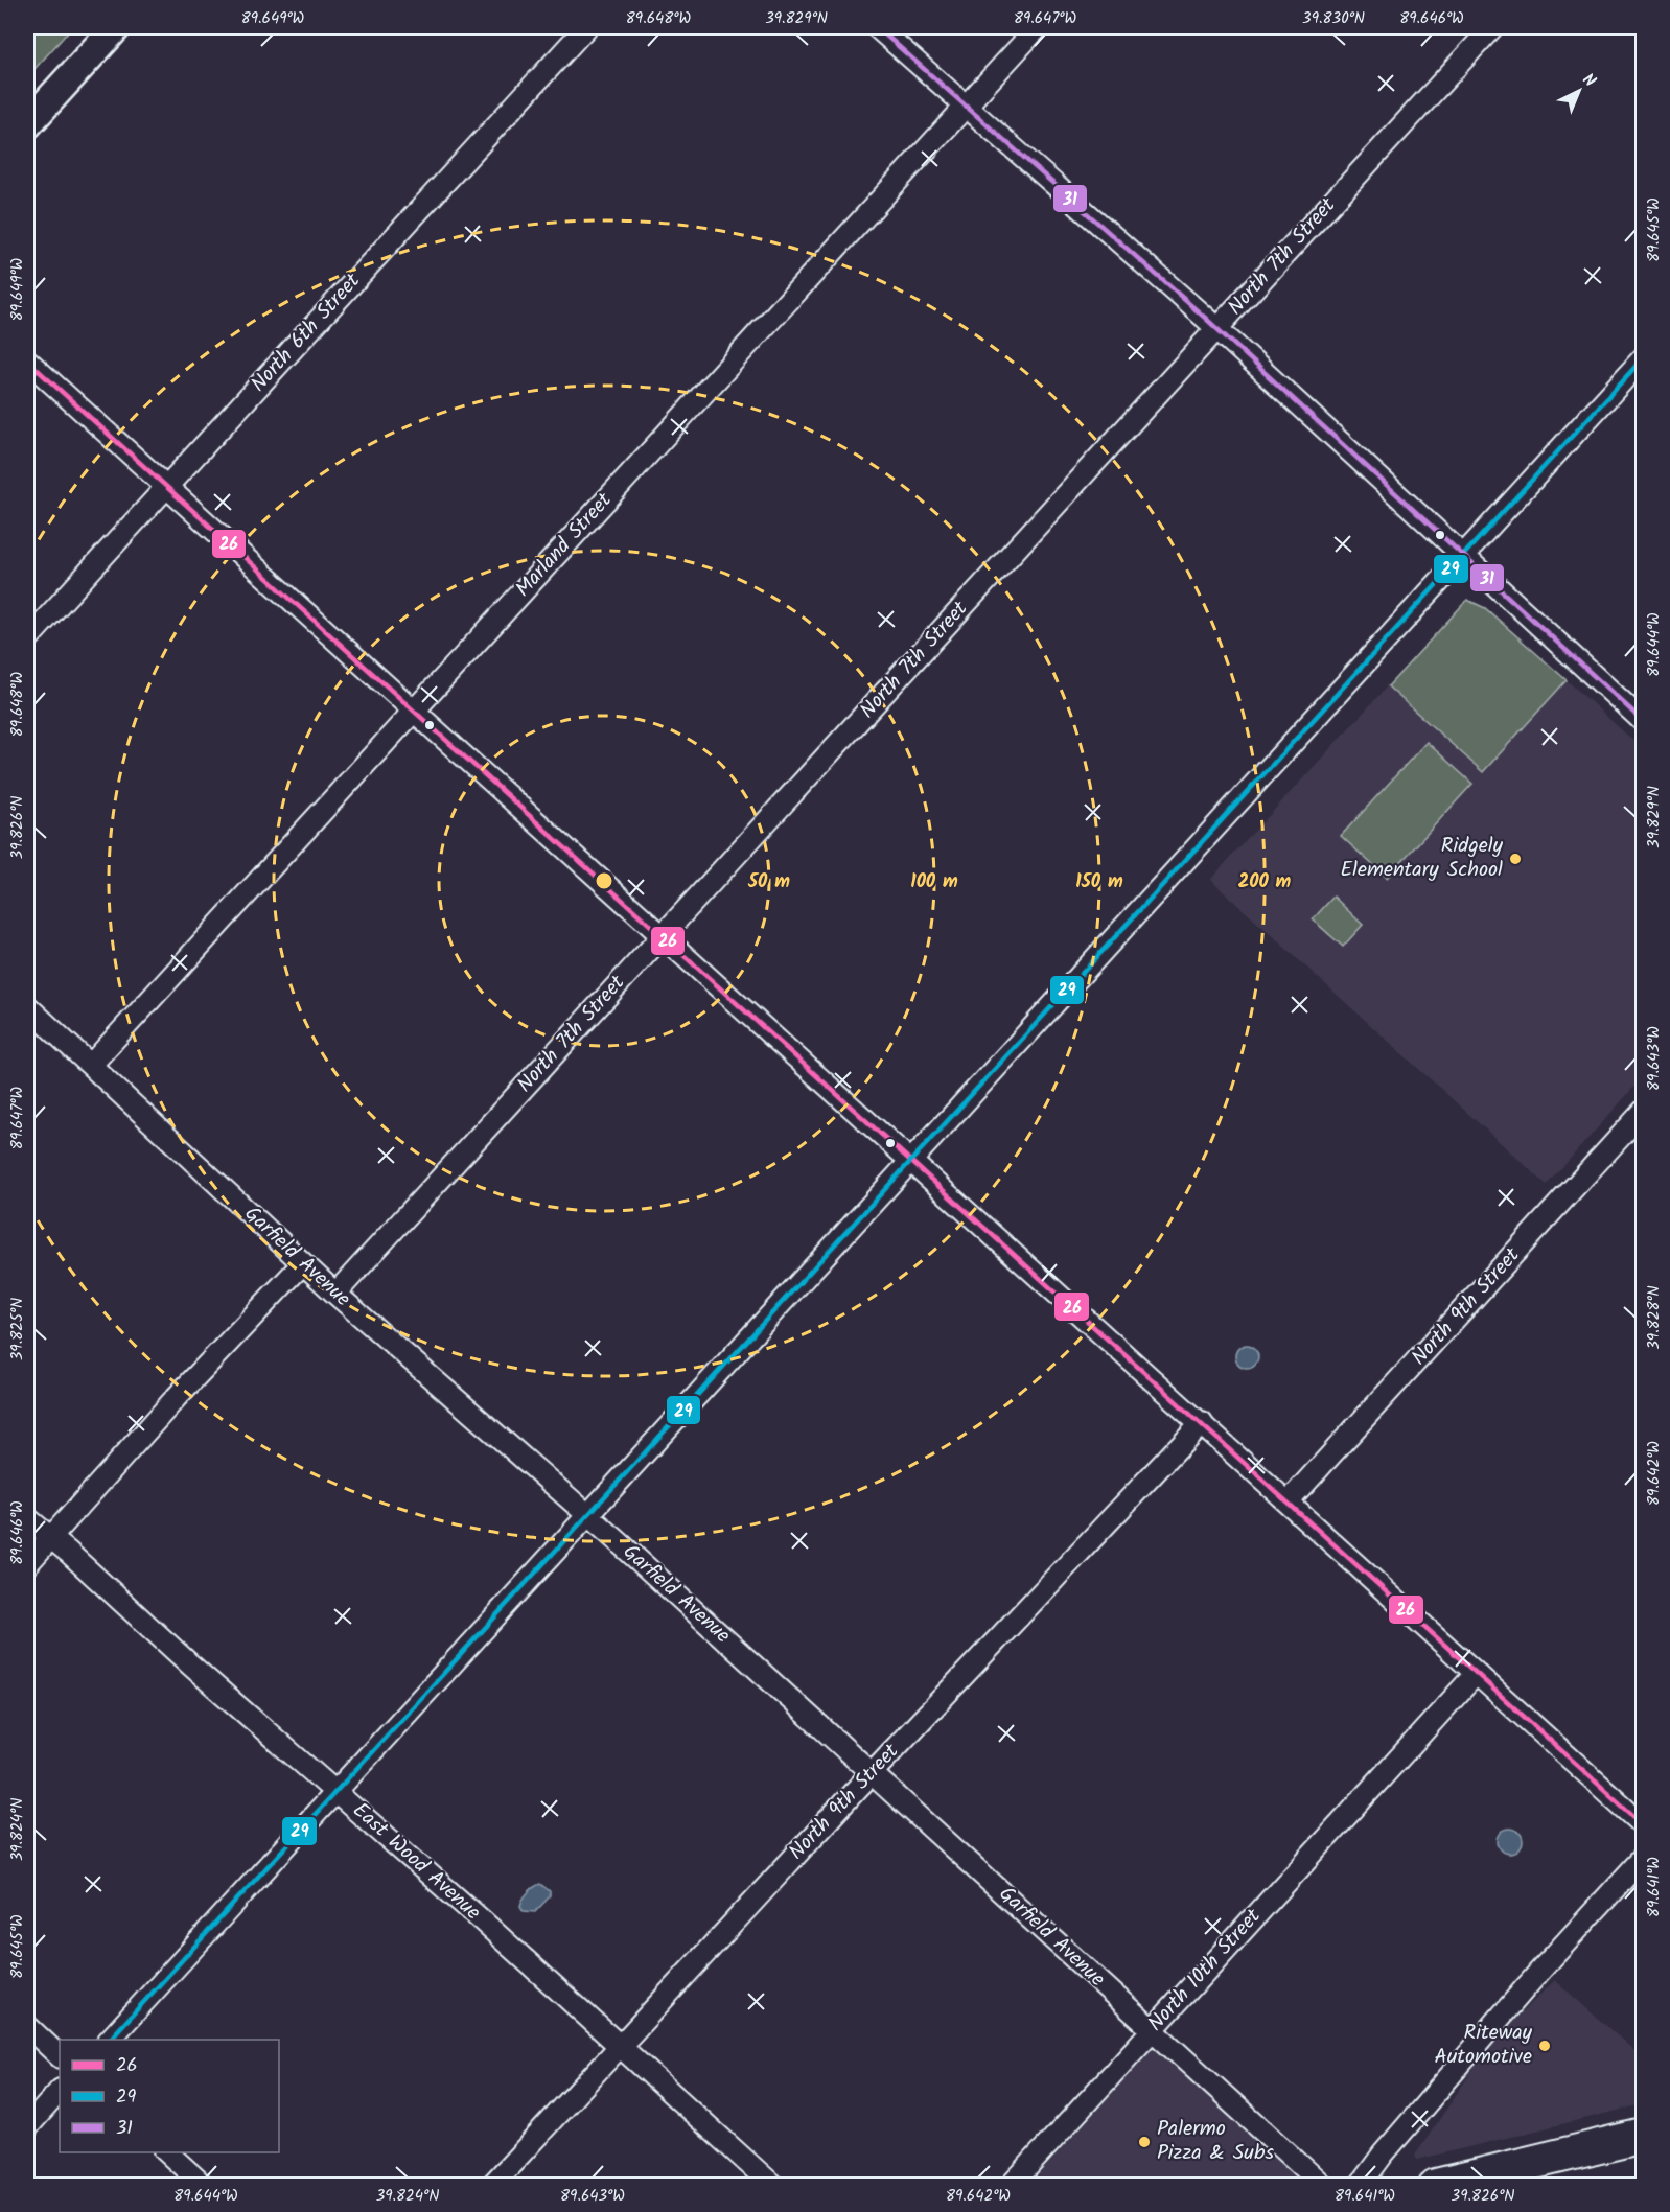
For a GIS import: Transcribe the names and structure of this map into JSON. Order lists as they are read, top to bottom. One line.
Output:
{"streets":{"street":["North 7th Street","North 6th Street","Marland Street","Garfield Avenue","North 9th Street","East Wood Avenue","North 10th Street"]},"crossings":[["North 7th Street","Garfield Avenue"],["Marland Street","Garfield Avenue"],["Garfield Avenue","North 9th Street"],["Garfield Avenue","North 10th Street"],["North 9th Street","East Wood Avenue"]],"places":["Ridgely Elementary School","Riteway Automotive","Palermo Pizza & Subs"],"lines":["transit line 31","transit line 29","transit line 26"],"legend":["26","29","31"],"north":"top right","coordinates":["89.649°W","89.648°W","39.829°N","89.647°W","39.830°N","89.646°W","89.645°W","89.644°W","39.826°N","89.643°W","39.828°N","39.825°N","89.642°W","39.824°N","89.641°W"],"rings":["50 m","100 m","150 m","200 m"]}
